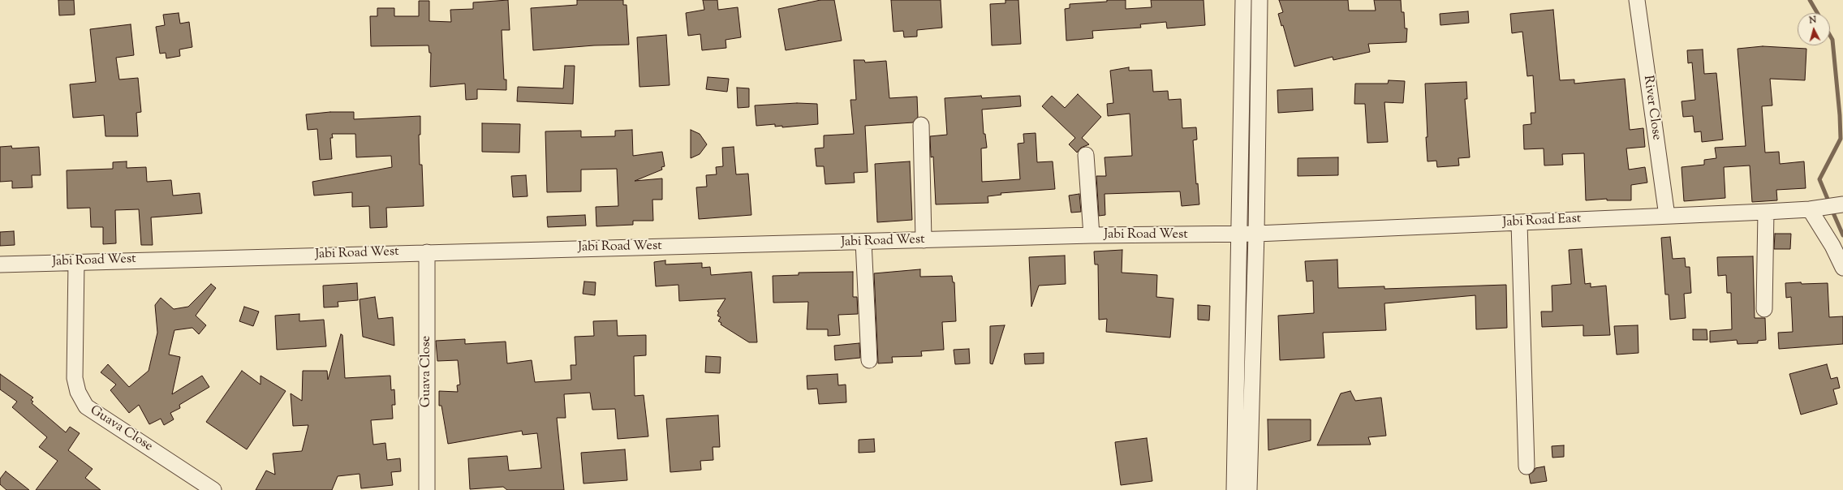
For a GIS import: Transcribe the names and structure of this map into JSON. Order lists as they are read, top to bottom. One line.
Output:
{"streets":{"street":["River Close","Jabi Road East","Jabi Road West","Guava Close"]},"crossings":[["River Close","Jabi Road East"],["Jabi Road East","Jabi Road West"],["Jabi Road West","Guava Close"]],"north":"top"}
